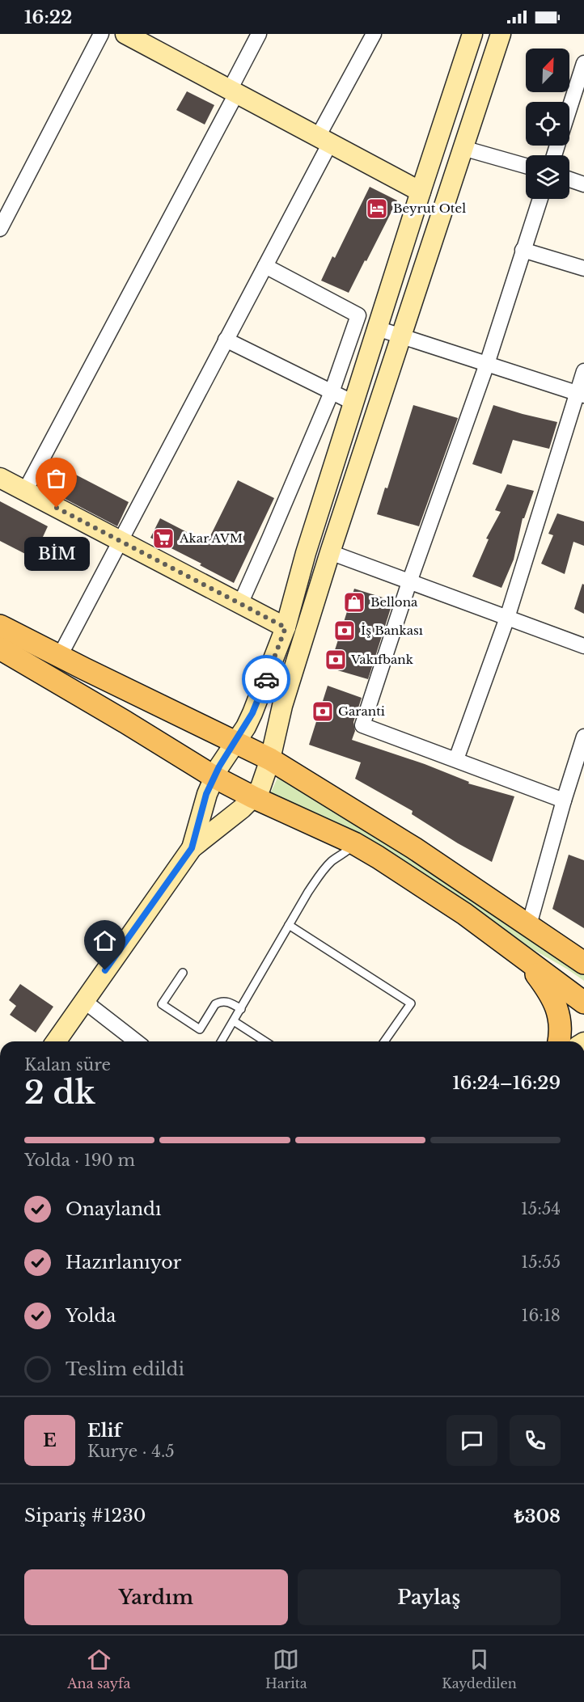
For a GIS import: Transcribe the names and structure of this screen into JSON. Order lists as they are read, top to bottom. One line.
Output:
{"places":{"hotel":["Beyrut Otel"],"other":["BİM"],"supermarket":["Akar AVM"],"shop":["Bellona"],"bank":["İş Bankası","Vakıfbank","Garanti"]},"north":"top right","page":{"status":"16:22","bubble":"BİM","heading":["2 dk","Kalan süre","16:24–16:29"],"panel":["Elif","Kurye · 4.5","Sipariş #1230","₺308"],"bar":"Yolda · 190 m","list":[["Onaylandı","15:54"],["Hazırlanıyor","15:55"],["Yolda","16:18"],"Teslim edildi"],"round":"E","buttons":["Yardım","Paylaş"],"tabs":["Ana sayfa","Harita","Kaydedilen"]}}
